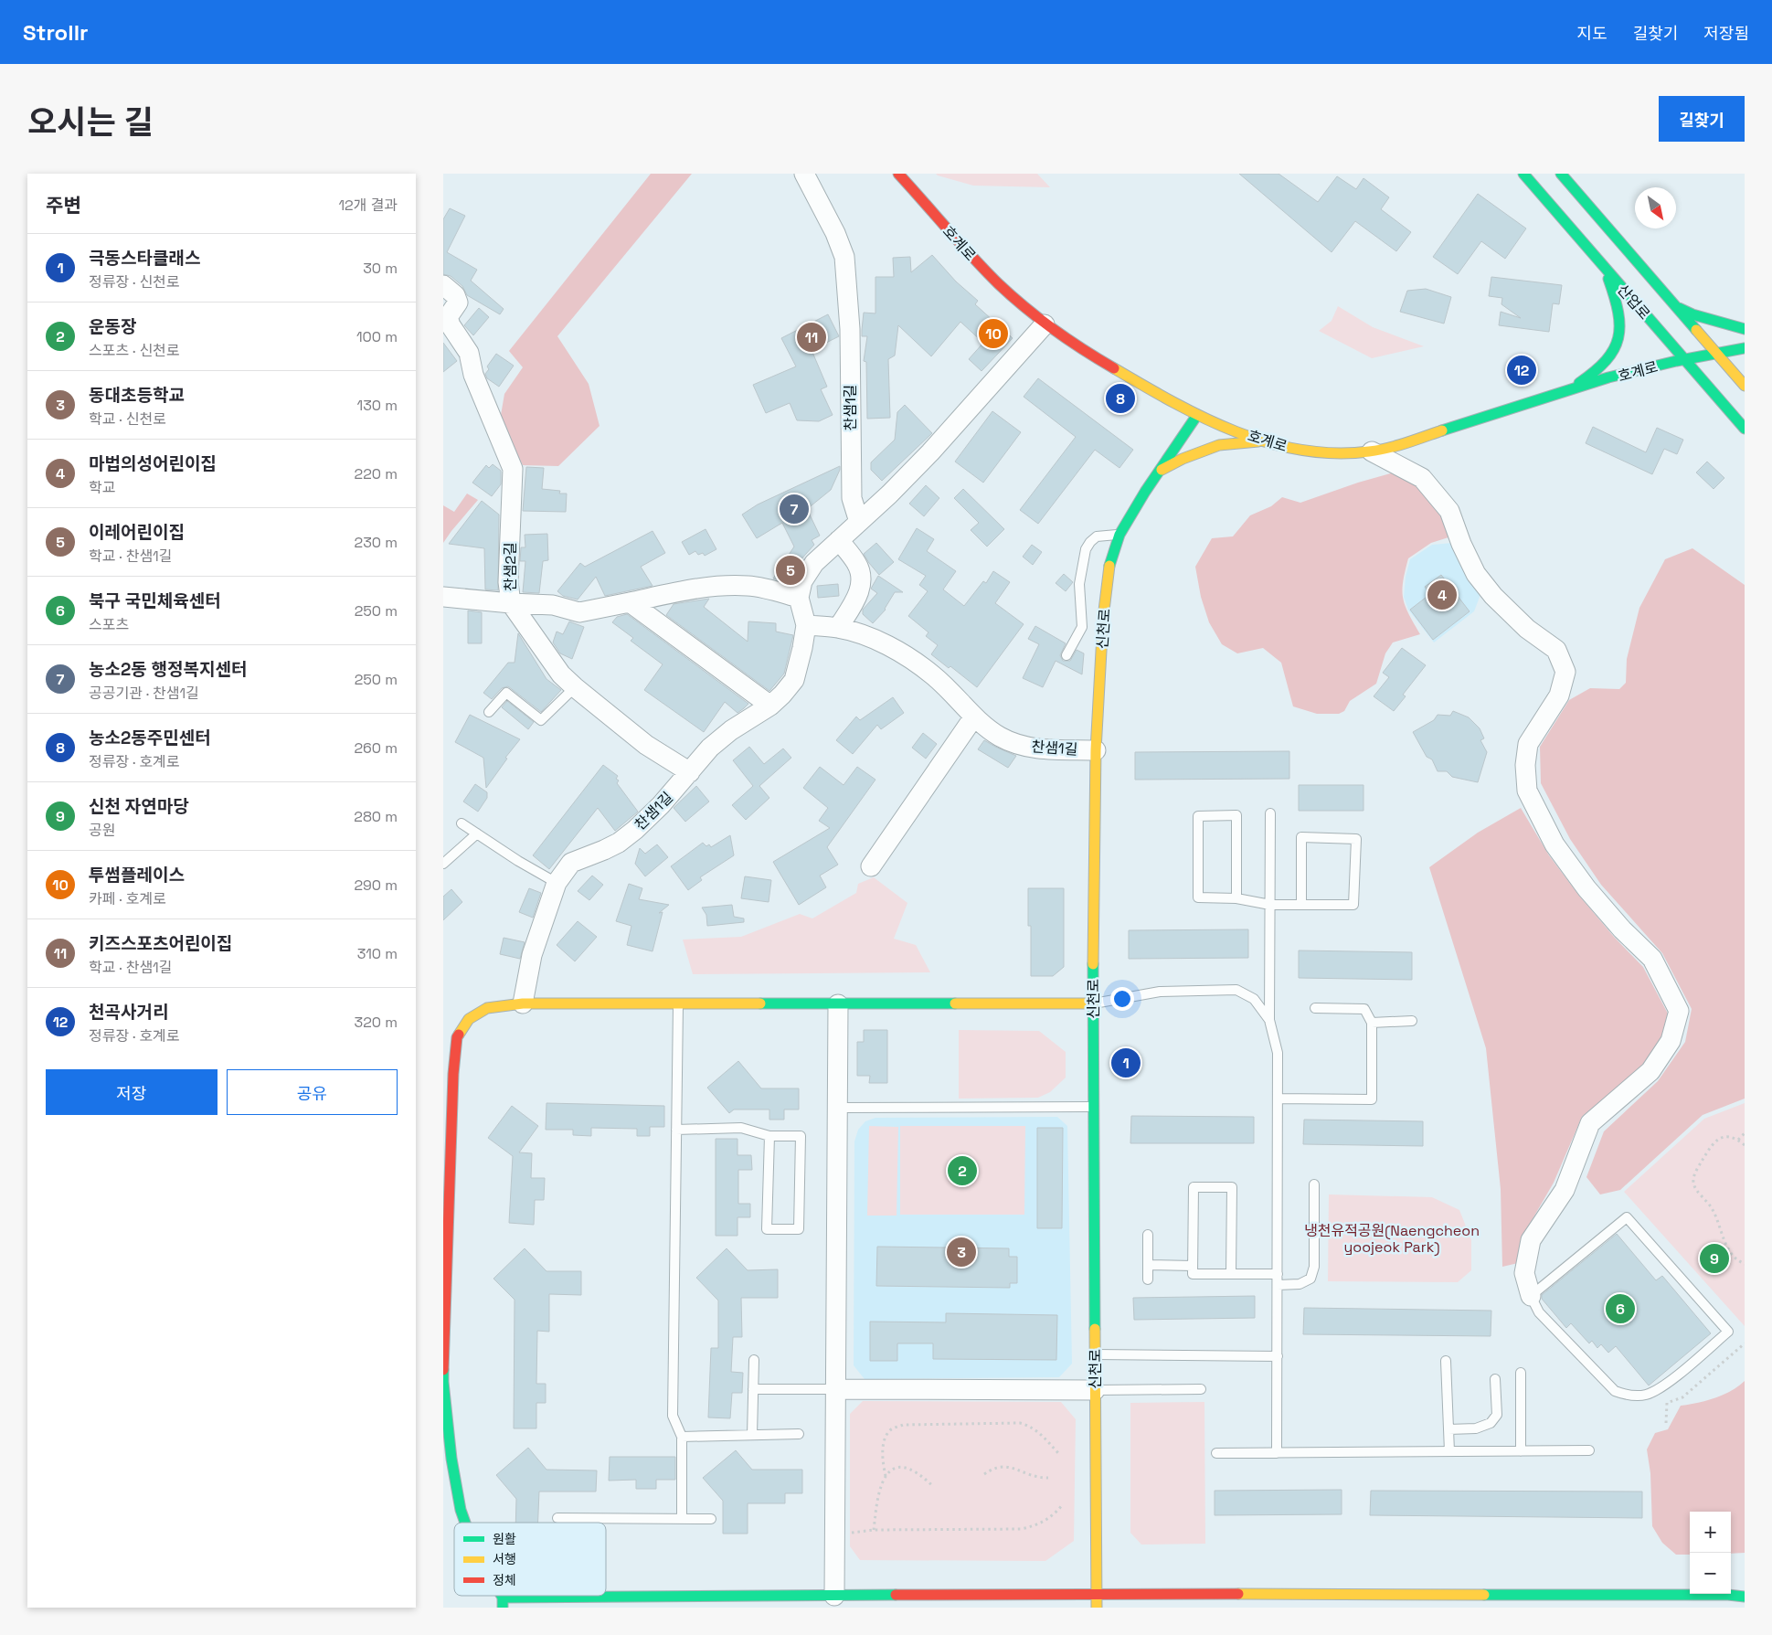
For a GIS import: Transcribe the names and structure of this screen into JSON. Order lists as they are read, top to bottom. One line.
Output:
{"streets":{"street":["호계로","산업로","찬샘1길","찬샘2길","신천로"]},"crossings":[["호계로","산업로"],["호계로","신천로"],["찬샘1길","찬샘2길"],["찬샘1길","신천로"]],"parks":["냉천유적공원(Naengcheon yoojeok Park)"],"legend":["원활","서행","정체"],"north":"bottom right","page":{"header":"Strollr","nav":["지도","길찾기","저장됨"],"title":"오시는 길","buttons":["길찾기",["저장","공유"]],"heading":["주변","12개 결과"],"list":[{"mark":"1","name":"극동스타클래스","note":"정류장 · 신천로","value":"30 m"},{"mark":"2","name":"운동장","note":"스포츠 · 신천로","value":"100 m"},{"mark":"3","name":"동대초등학교","note":"학교 · 신천로","value":"130 m"},{"mark":"4","name":"마법의성어린이집","note":"학교","value":"220 m"},{"mark":"5","name":"이레어린이집","note":"학교 · 찬샘1길","value":"230 m"},{"mark":"6","name":"북구 국민체육센터","note":"스포츠","value":"250 m"},{"mark":"7","name":"농소2동 행정복지센터","note":"공공기관 · 찬샘1길","value":"250 m"},{"mark":"8","name":"농소2동주민센터","note":"정류장 · 호계로","value":"260 m"},{"mark":"9","name":"신천 자연마당","note":"공원","value":"280 m"},{"mark":"10","name":"투썸플레이스","note":"카페 · 호계로","value":"290 m"},{"mark":"11","name":"키즈스포츠어린이집","note":"학교 · 찬샘1길","value":"310 m"},{"mark":"12","name":"천곡사거리","note":"정류장 · 호계로","value":"320 m"}],"pins":["10","11","12","8","7","5","4","1","2","3","9","6"],"map_buttons":["+","−"]}}
